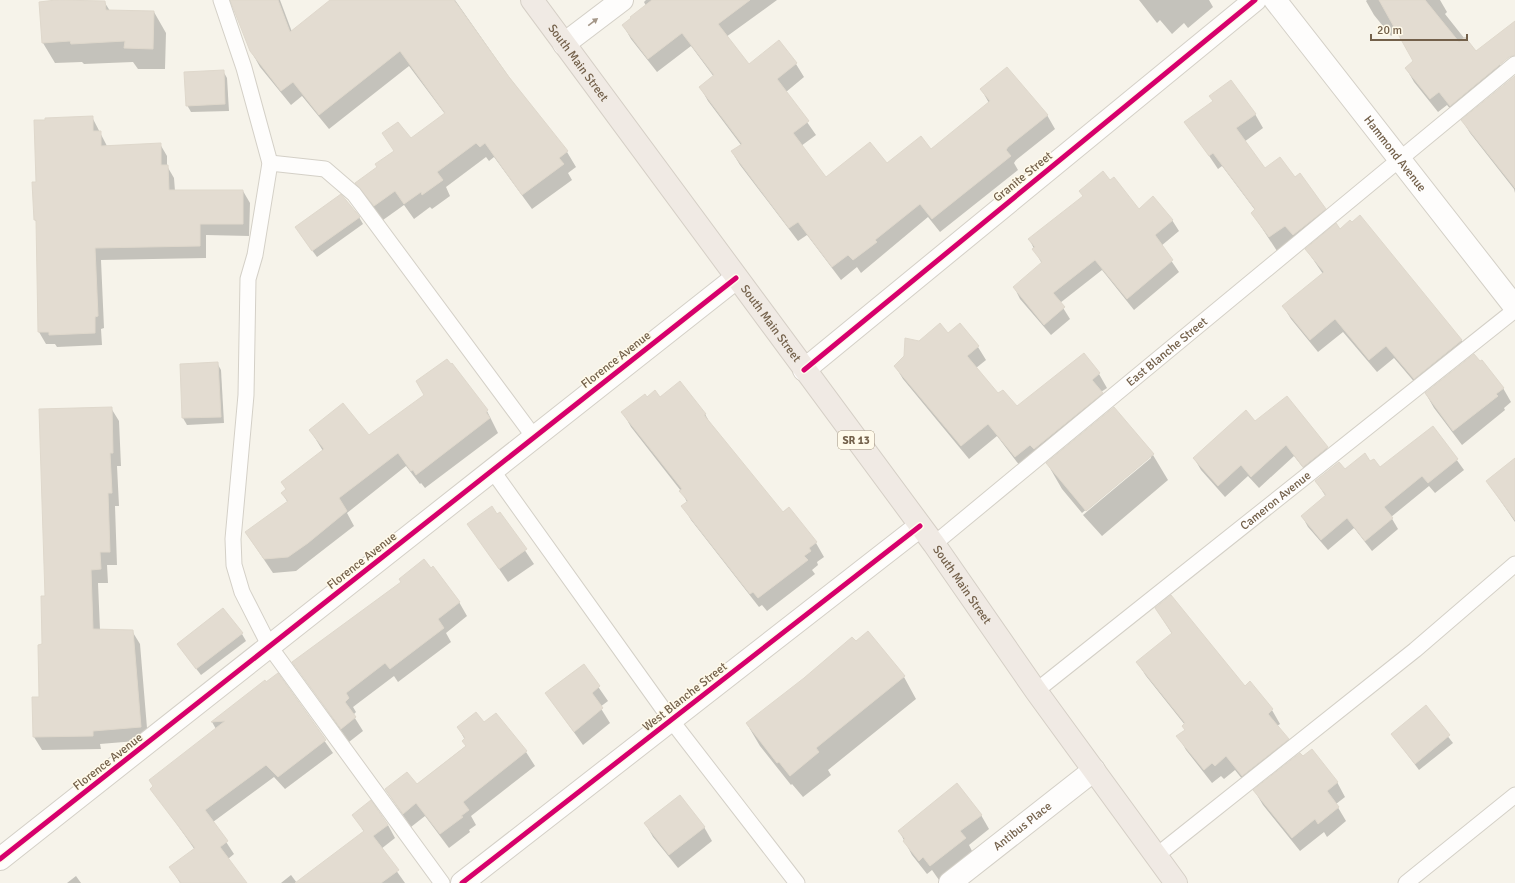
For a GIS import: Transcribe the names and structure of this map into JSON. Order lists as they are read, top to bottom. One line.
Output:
{"streets":{"highway":["South Main Street","SR 13"],"street":["Hammond Avenue","Granite Street","Florence Avenue","West Blanche Street","Antibus Place"],"lane":["East Blanche Street","Cameron Avenue"]},"crossings":[["South Main Street","Granite Street"],["South Main Street","East Blanche Street"],["South Main Street","Florence Avenue"],["South Main Street","Cameron Avenue"],["South Main Street","West Blanche Street"],["South Main Street","Antibus Place"],["Hammond Avenue","East Blanche Street"]],"scale_bar":"20 m"}
